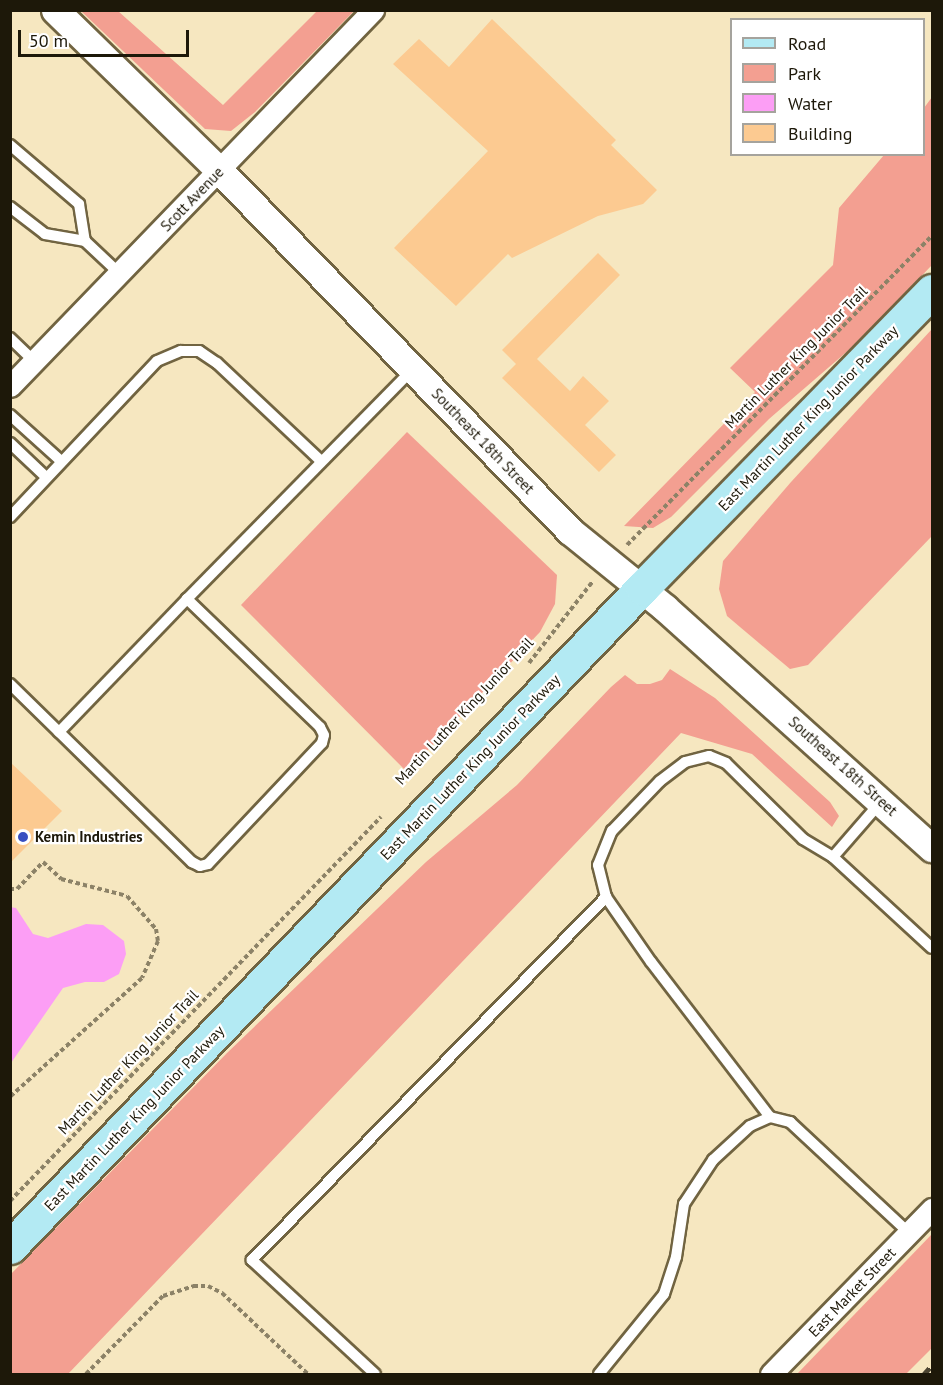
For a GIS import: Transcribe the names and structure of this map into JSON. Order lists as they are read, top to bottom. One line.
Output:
{"streets":{"main road":["East Martin Luther King Junior Parkway"],"street":["Scott Avenue","Southeast 18th Street","East Market Street"],"path":["Martin Luther King Junior Trail"]},"crossings":[["Scott Avenue","Southeast 18th Street"],["Martin Luther King Junior Trail","Southeast 18th Street"],["East Martin Luther King Junior Parkway","Southeast 18th Street"]],"places":["Kemin Industries"],"legend":["Road","Park","Water","Building"],"scale_bar":"50 m"}
